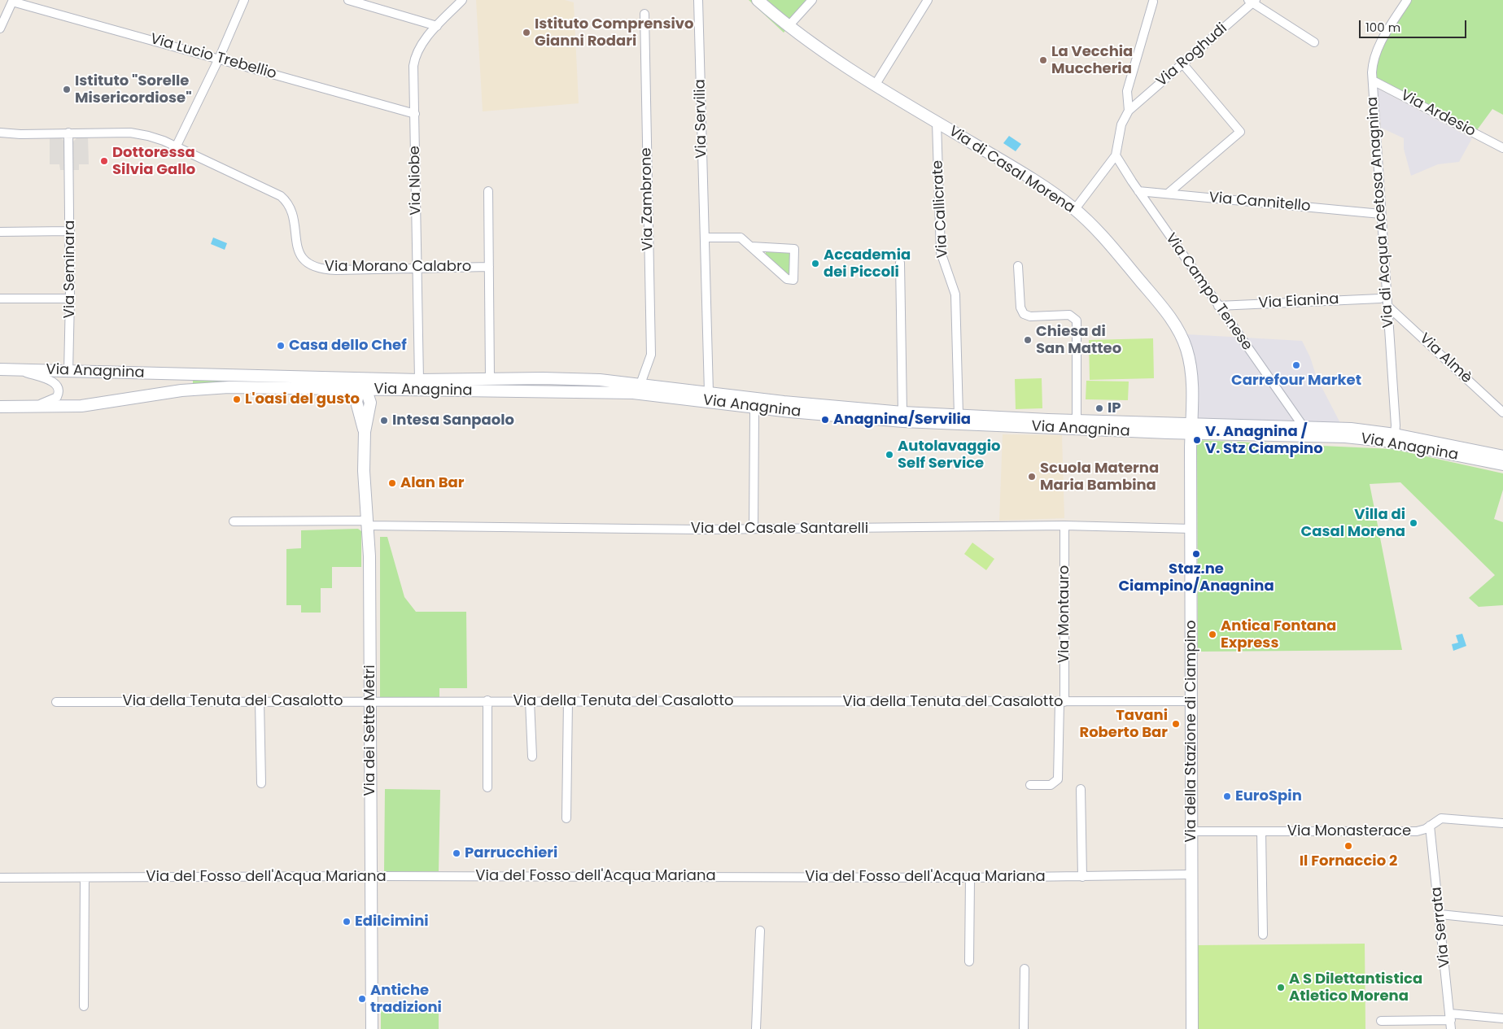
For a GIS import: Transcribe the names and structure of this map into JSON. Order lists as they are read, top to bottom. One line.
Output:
{"streets":{"main road":["Via di Casal Morena","Via Anagnina","Via dei Sette Metri","Via della Stazione di Ciampino"],"street":["Via Roghudi","Via Lucio Trebellio","Via Ardesio","Via Servilia","Via Niobe","Via Zambrone","Via Cannitello","Via Callicrate","Via di Acqua Acetosa Anagnina","Via Morano Calabro","Via Seminara","Via Campo Tenese","Via Eianina","Via Almè","Via del Casale Santarelli","Via Montauro","Via della Tenuta del Casalotto","Via Monasterace","Via del Fosso dell'Acqua Mariana","Via Serrata"]},"crossings":[["Via Roghudi","Via di Casal Morena"],["Via Roghudi","Via Campo Tenese"],["Via Lucio Trebellio","Via Niobe"],["Via Ardesio","Via di Acqua Acetosa Anagnina"],["Via Servilia","Via Anagnina"],["Via di Casal Morena","Via Callicrate"],["Via di Casal Morena","Via Anagnina"],["Via di Casal Morena","Via della Stazione di Ciampino"],["Via Niobe","Via Morano Calabro"],["Via Niobe","Via Anagnina"],["Via Zambrone","Via Anagnina"],["Via Cannitello","Via di Acqua Acetosa Anagnina"],["Via Cannitello","Via Campo Tenese"],["Via Callicrate","Via Anagnina"],["Via di Acqua Acetosa Anagnina","Via Almè"],["Via di Acqua Acetosa Anagnina","Via Anagnina"],["Via Seminara","Via Anagnina"],["Via Campo Tenese","Via Eianina"],["Via Campo Tenese","Via Anagnina"],["Via Anagnina","Via dei Sette Metri"],["Via Anagnina","Via della Stazione di Ciampino"],["Via del Casale Santarelli","Via Montauro"],["Via del Casale Santarelli","Via dei Sette Metri"],["Via del Casale Santarelli","Via della Stazione di Ciampino"],["Via Montauro","Via della Tenuta del Casalotto"],["Via della Tenuta del Casalotto","Via dei Sette Metri"],["Via della Tenuta del Casalotto","Via della Stazione di Ciampino"],["Via dei Sette Metri","Via del Fosso dell'Acqua Mariana"],["Via della Stazione di Ciampino","Via Monasterace"],["Via della Stazione di Ciampino","Via del Fosso dell'Acqua Mariana"],["Via Monasterace","Via Serrata"]],"places":["Istituto Comprensivo Gianni Rodari","La Vecchia Muccheria","Istituto \"Sorelle Misericordiose\"","Dottoressa Silvia Gallo","Accademia dei Piccoli","Chiesa di San Matteo","Casa dello Chef","Carrefour Market","L'oasi del gusto","IP","Anagnina/Servilia","Intesa Sanpaolo","V. Anagnina / V. Stz Ciampino","Autolavaggio Self Service","Scuola Materna Maria Bambina","Alan Bar","Villa di Casal Morena","Staz.ne Ciampino/Anagnina","Antica Fontana Express","Tavani Roberto Bar","EuroSpin","Il Fornaccio 2","Parrucchieri","Edilcimini","A S Dilettantistica Atletico Morena","Antiche tradizioni"],"scale_bar":"100 m"}
